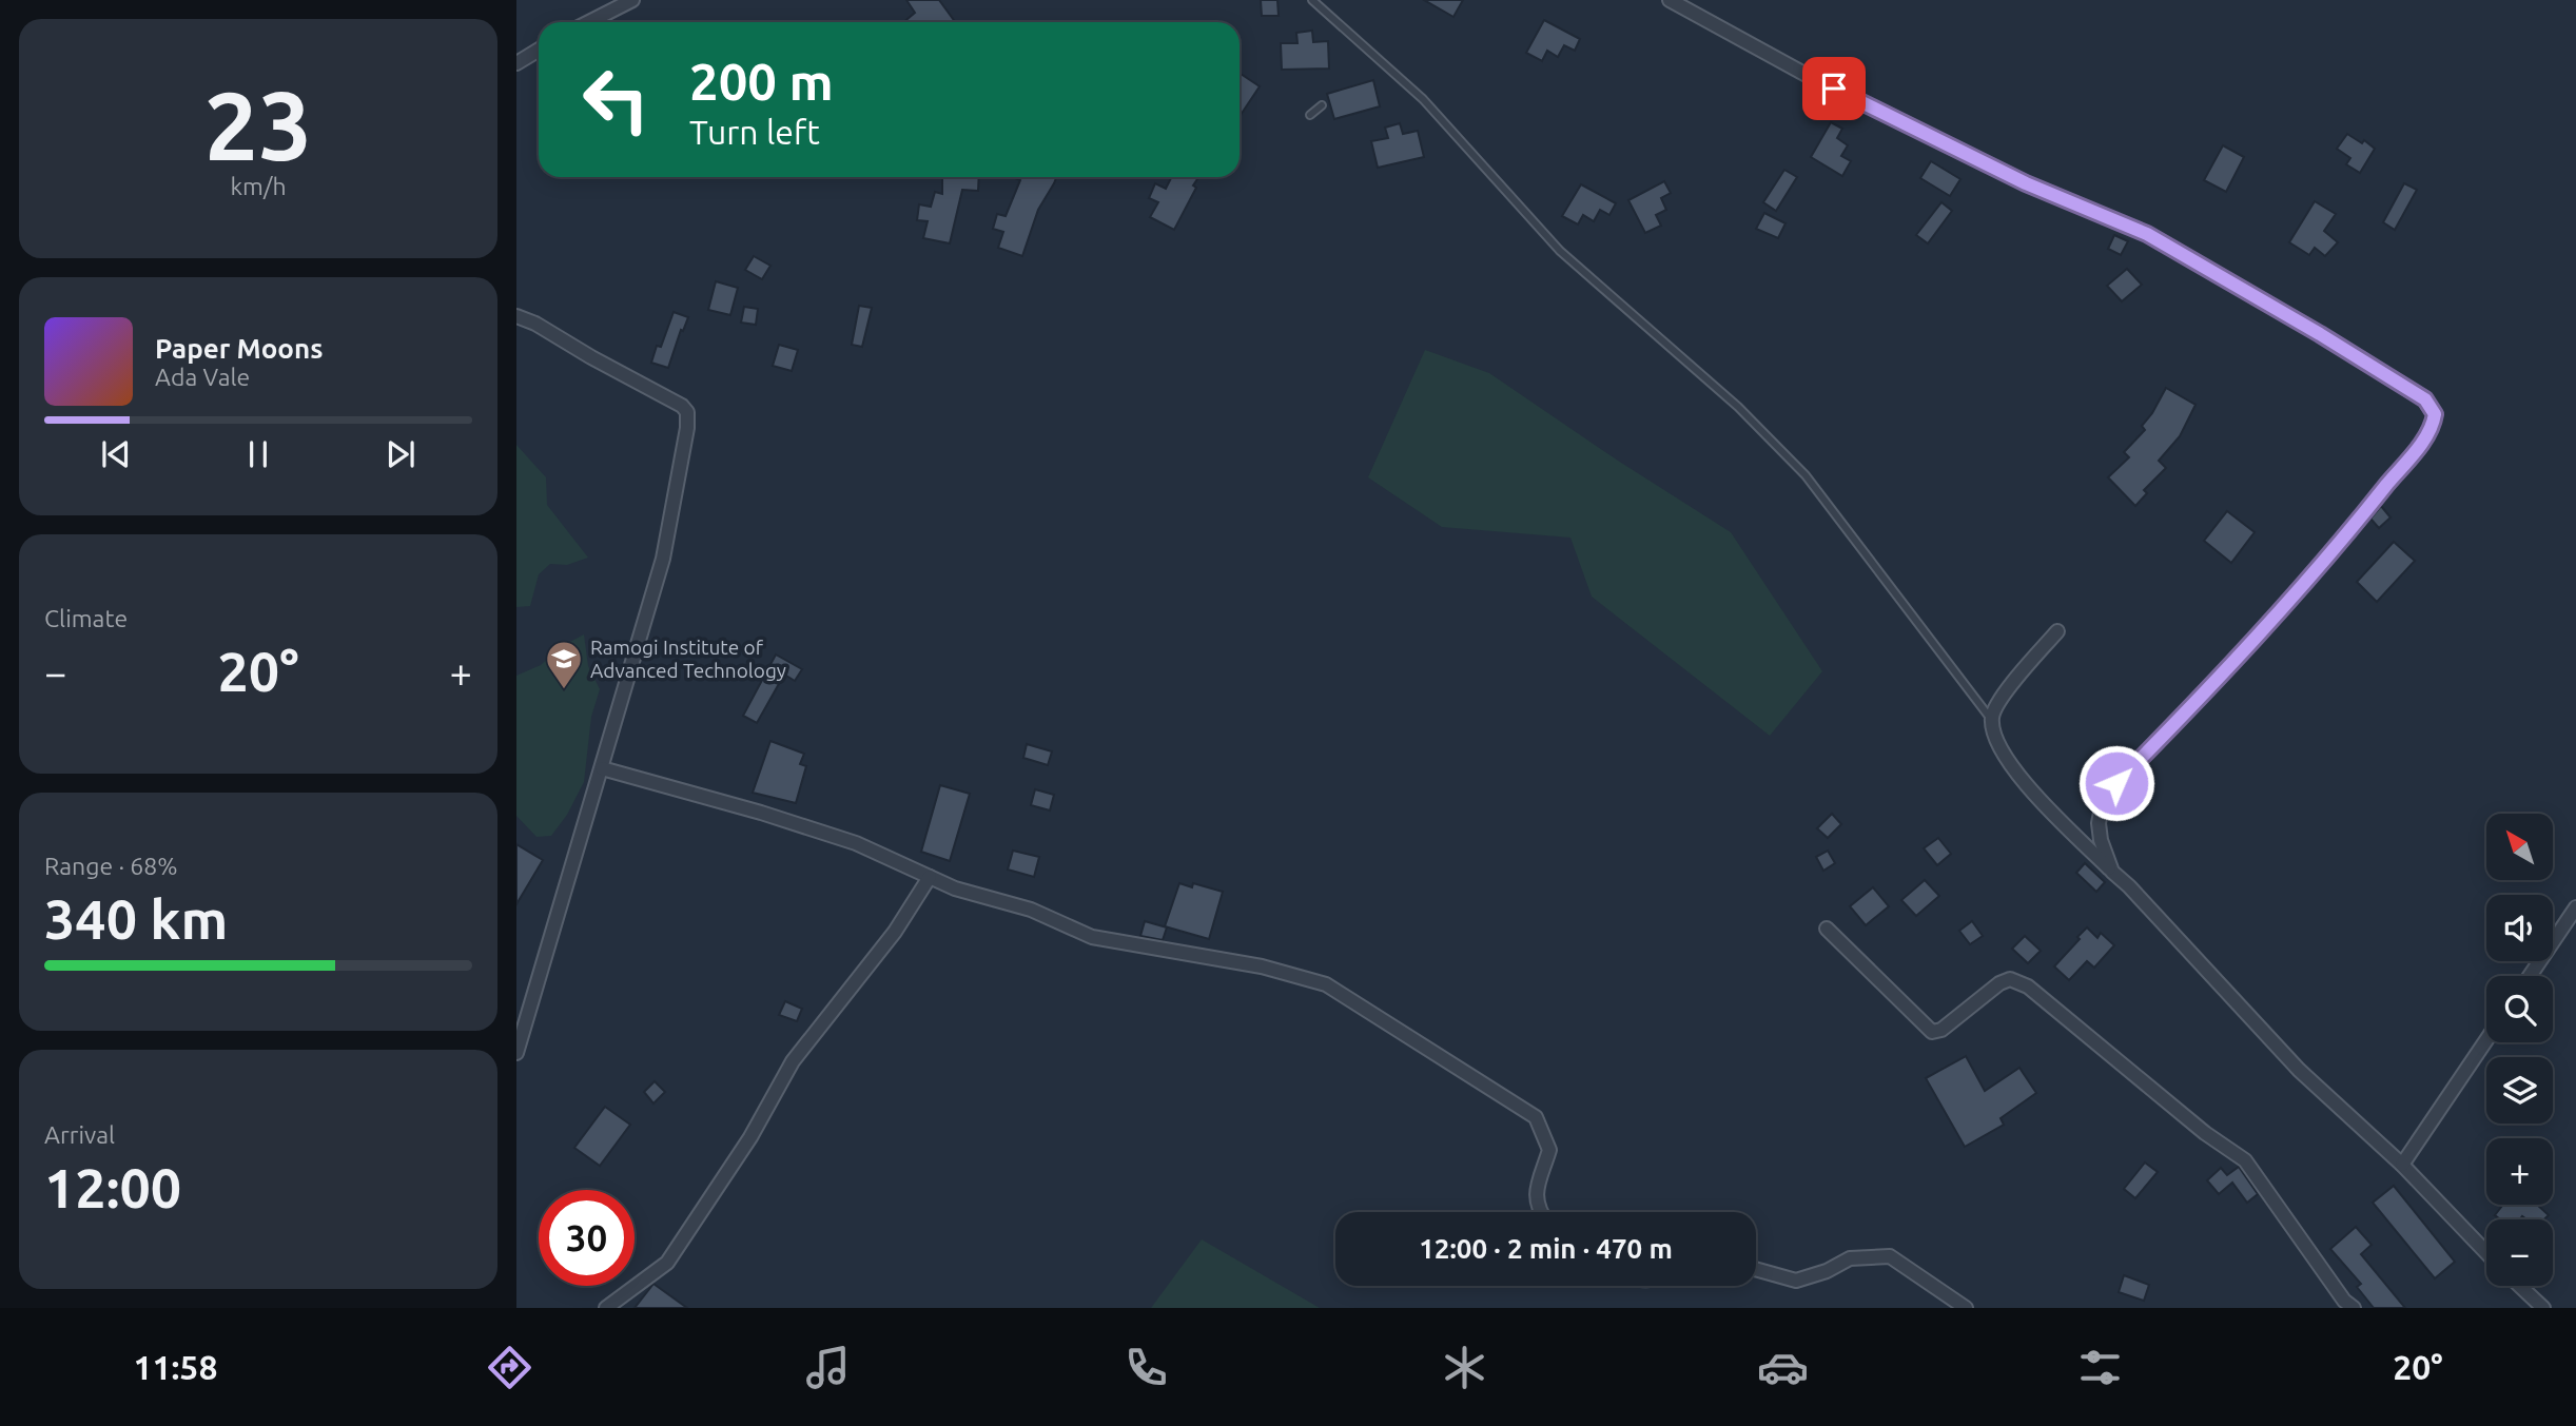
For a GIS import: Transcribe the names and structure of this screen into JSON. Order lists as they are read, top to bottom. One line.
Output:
{"places":{"school or university":["Ramogi Institute of Advanced Technology"]},"north":"top left","page":{"tile":[["23","km/h"],"Climate",["Range · 68%","340 km"],["Arrival","12:00"]],"turn":["200 m","Turn left"],"song":["Paper Moons","Ada Vale"],"heat":["−","20°","+"],"map_buttons":["+","−"],"limit":"30","trip":"12:00 · 2 min · 470 m","tabs":["11:58","20°"]}}
